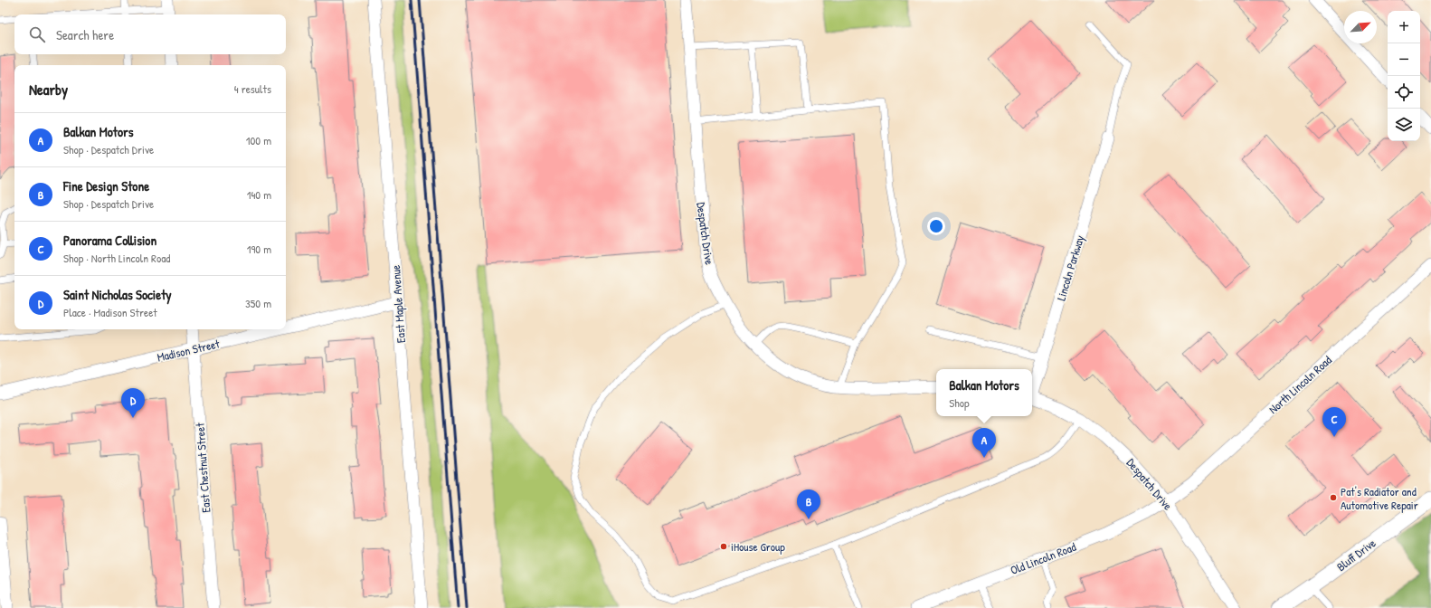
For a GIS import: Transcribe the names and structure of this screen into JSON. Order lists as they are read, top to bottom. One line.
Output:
{"streets":{"street":["Despatch Drive","Lincoln Parkway","East Maple Avenue","Madison Street","North Lincoln Road","East Chestnut Street","Bluff Drive","Old Lincoln Road"]},"crossings":[["Despatch Drive","North Lincoln Road"],["Despatch Drive","Old Lincoln Road"],["East Maple Avenue","Madison Street"],["Madison Street","East Chestnut Street"],["North Lincoln Road","Old Lincoln Road"]],"places":["Pat's Radiator and Automotive Repair","iHouse Group"],"north":"top right","page":{"map_buttons":["+","−"],"search":"Search here","heading":["Nearby","4 results"],"list":[{"mark":"A","name":"Balkan Motors","note":"Shop · Despatch Drive","value":"100 m"},{"mark":"B","name":"Fine Design Stone","note":"Shop · Despatch Drive","value":"140 m"},{"mark":"C","name":"Panorama Collision","note":"Shop · North Lincoln Road","value":"190 m"},{"mark":"D","name":"Saint Nicholas Society","note":"Place · Madison Street","value":"350 m"}],"popup":["Balkan Motors","Shop"],"pins":["D","C","A","B"]}}
